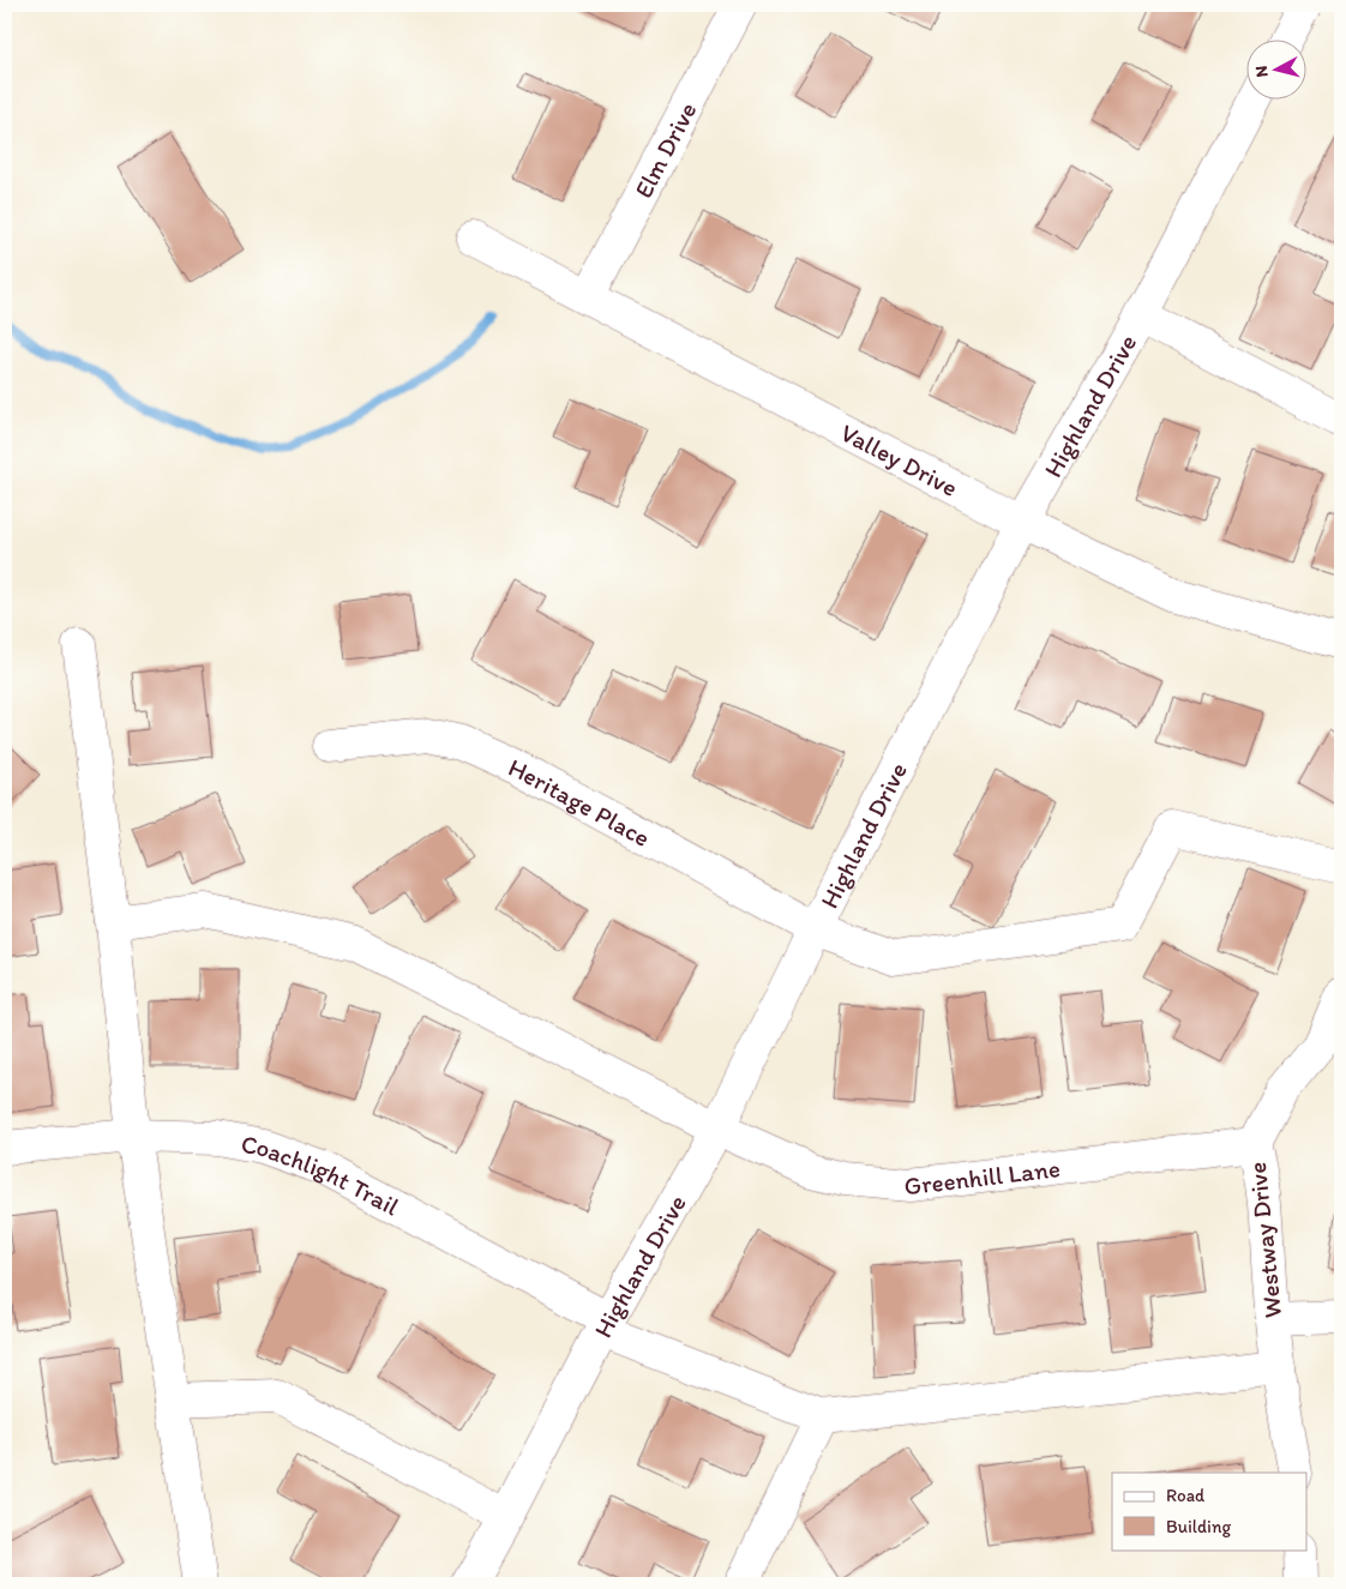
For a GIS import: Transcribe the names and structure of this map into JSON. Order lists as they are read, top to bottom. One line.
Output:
{"streets":{"street":["Elm Drive","Highland Drive","Valley Drive","Heritage Place","Greenhill Lane","Coachlight Trail","Westway Drive"]},"crossings":[["Elm Drive","Valley Drive"],["Highland Drive","Valley Drive"],["Highland Drive","Heritage Place"],["Highland Drive","Greenhill Lane"],["Highland Drive","Coachlight Trail"],["Greenhill Lane","Westway Drive"]],"legend":["Road","Building"],"north":"left"}
